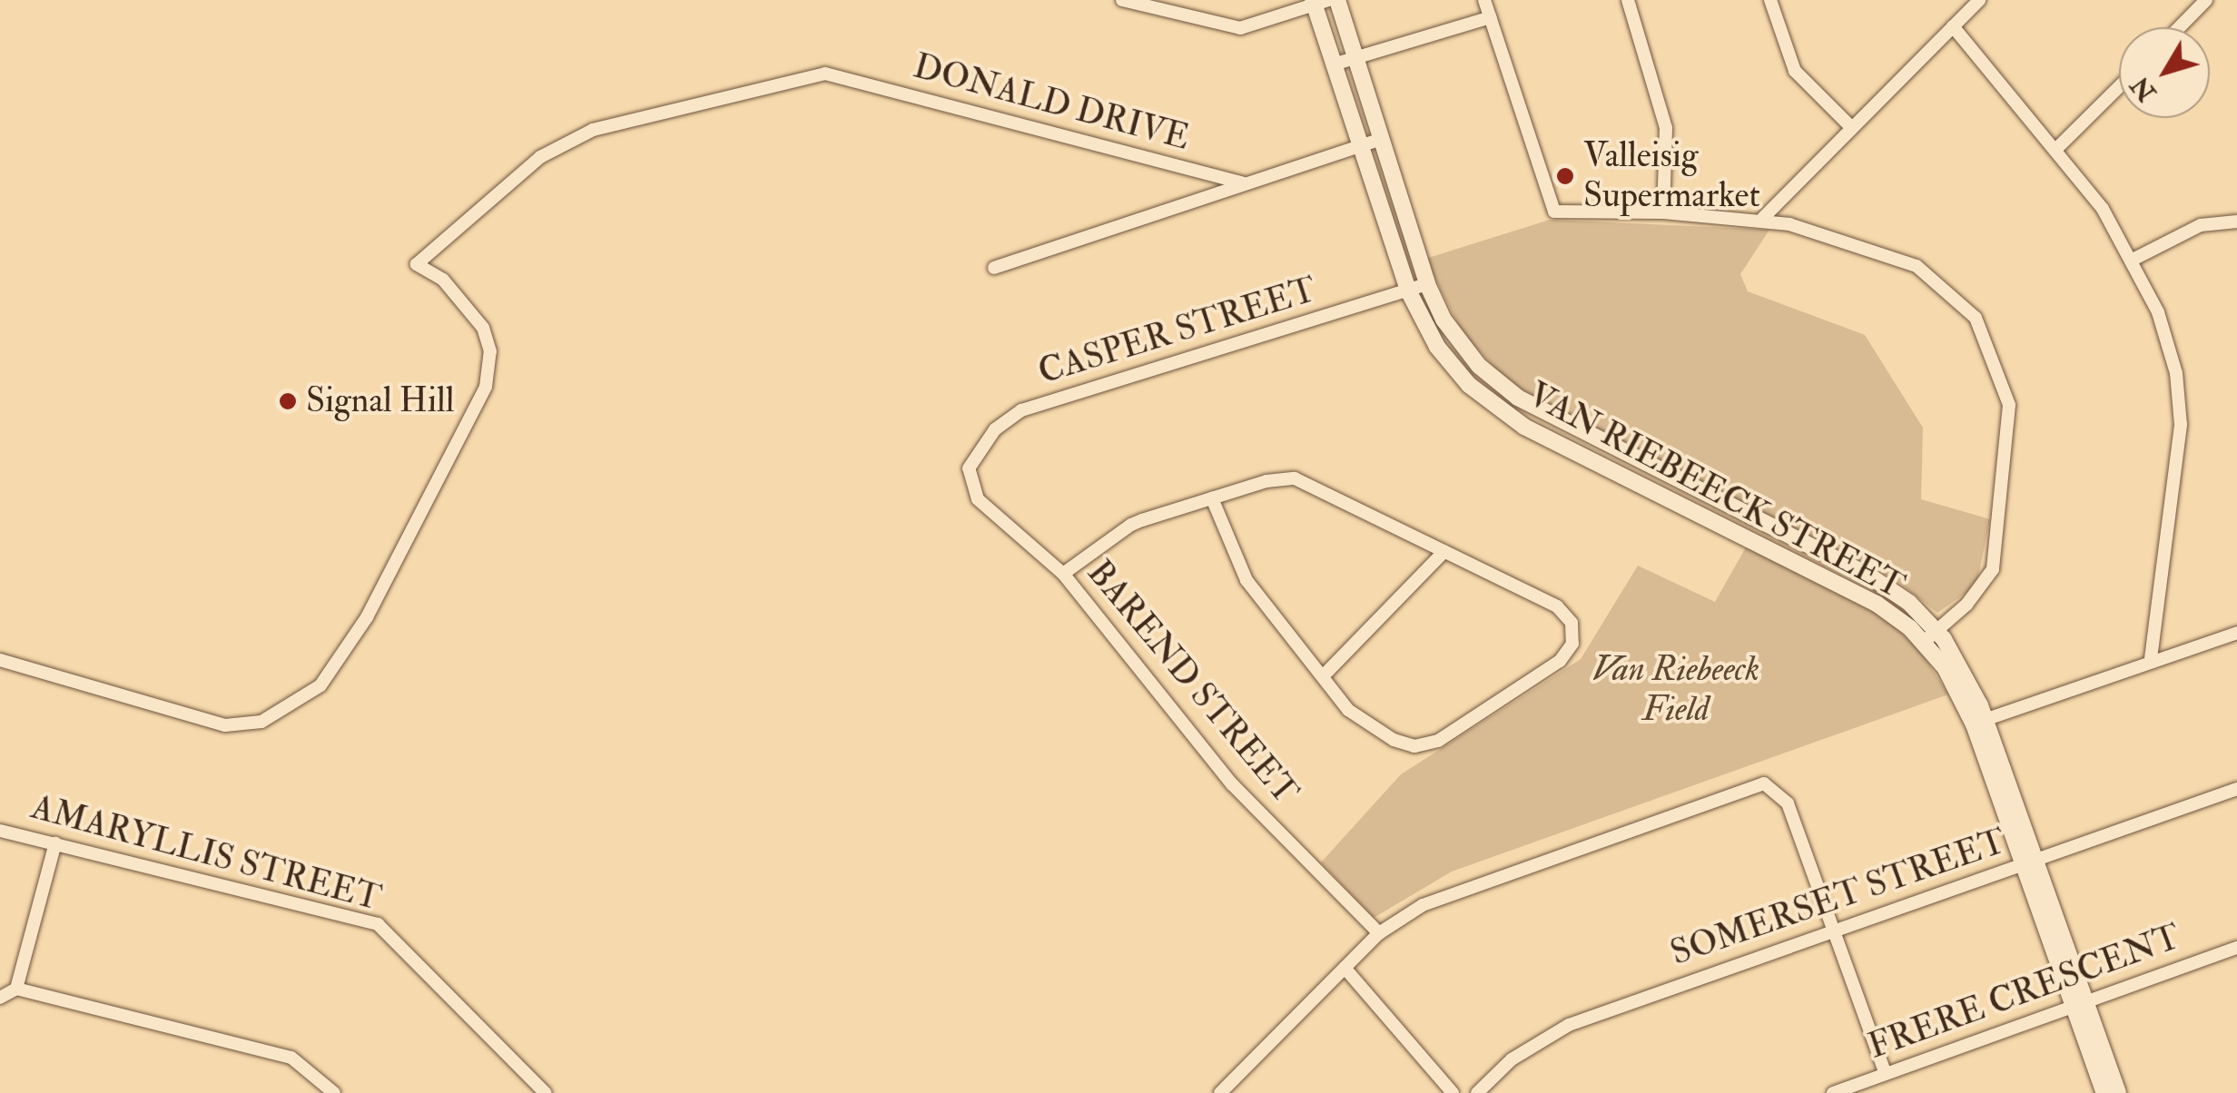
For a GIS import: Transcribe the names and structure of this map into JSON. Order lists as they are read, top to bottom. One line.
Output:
{"streets":{"street":["DONALD DRIVE","CASPER STREET","VAN RIEBEECK STREET","BAREND STREET","AMARYLLIS STREET","SOMERSET STREET","FRERE CRESCENT"]},"crossings":[["CASPER STREET","VAN RIEBEECK STREET"],["CASPER STREET","BAREND STREET"],["VAN RIEBEECK STREET","SOMERSET STREET"],["VAN RIEBEECK STREET","FRERE CRESCENT"]],"parks":["Van Riebeeck Field"],"places":["Valleisig Supermarket","Signal Hill"],"north":"bottom left"}
